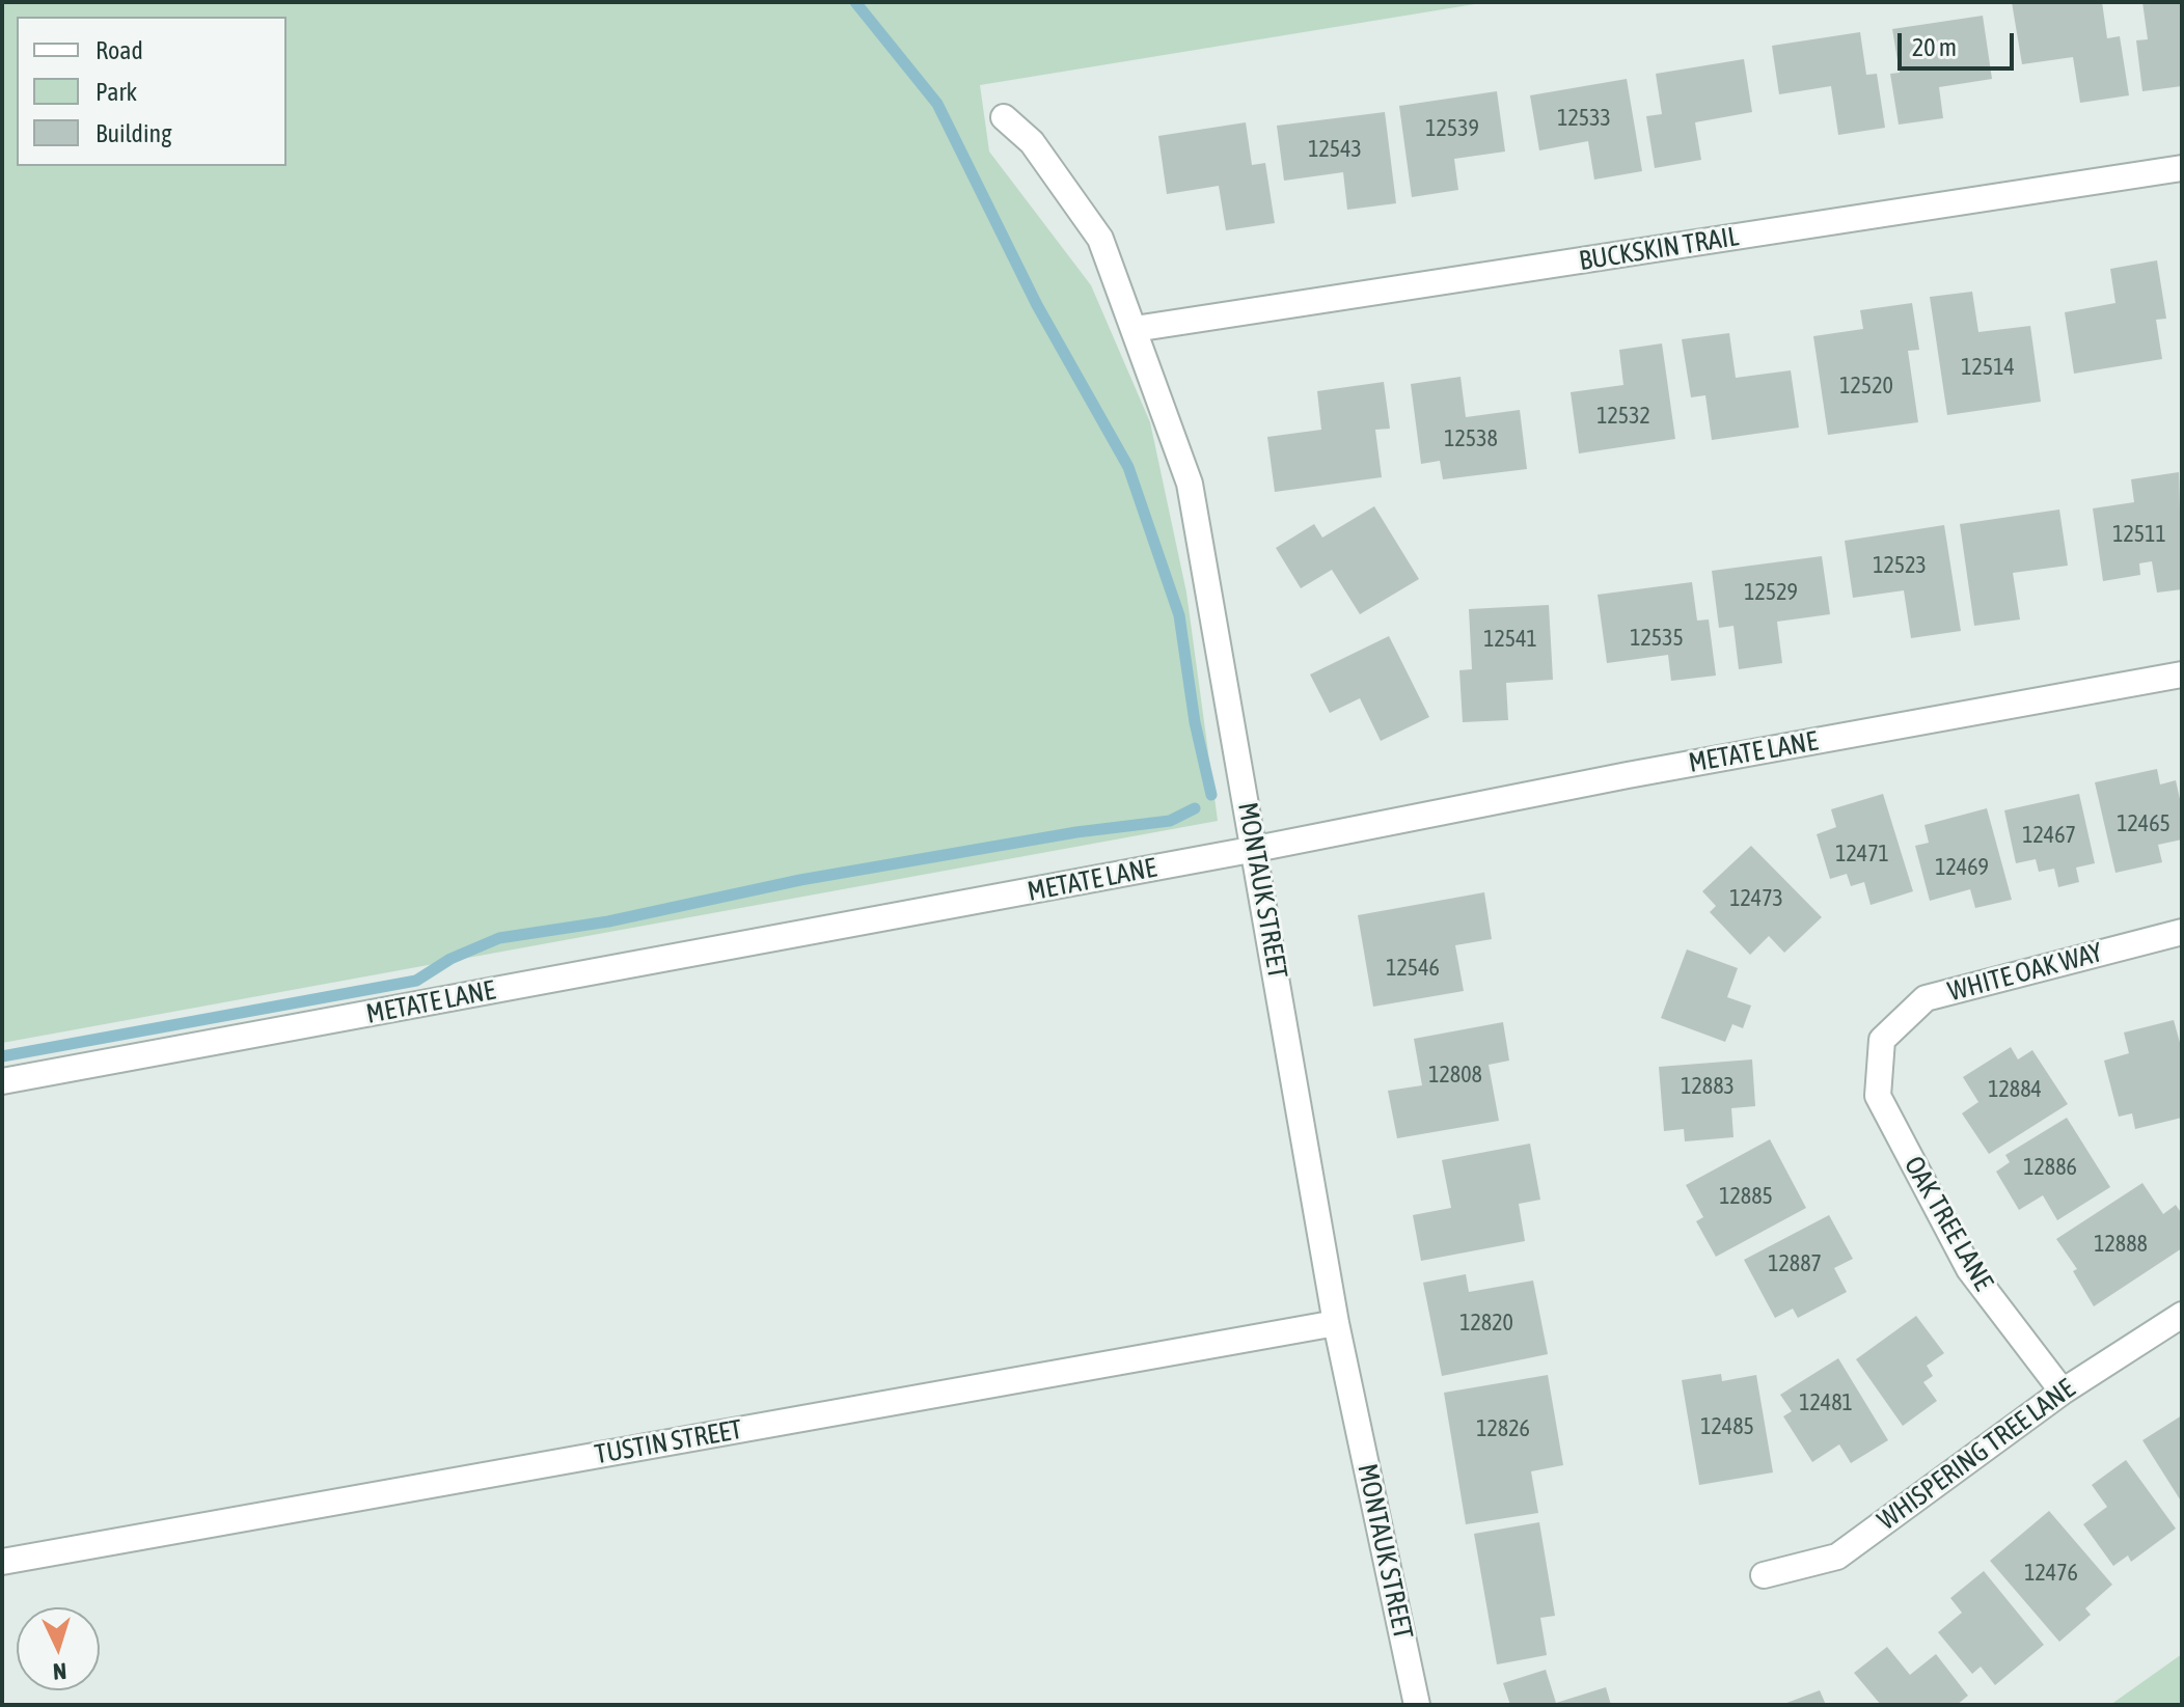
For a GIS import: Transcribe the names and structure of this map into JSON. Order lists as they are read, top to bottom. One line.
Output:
{"streets":{"street":["BUCKSKIN TRAIL","METATE LANE","MONTAUK STREET","WHITE OAK WAY","OAK TREE LANE","TUSTIN STREET","WHISPERING TREE LANE"]},"crossings":[["BUCKSKIN TRAIL","MONTAUK STREET"],["METATE LANE","MONTAUK STREET"],["MONTAUK STREET","TUSTIN STREET"],["WHITE OAK WAY","OAK TREE LANE"],["OAK TREE LANE","WHISPERING TREE LANE"]],"house_numbers":["12533","12539","12543","12514","12520","12532","12538","12511","12523","12529","12535","12541","12465","12467","12471","12469","12473","12546","12808","12883","12884","12886","12885","12888","12887","12820","12481","12485","12826","12476"],"legend":["Road","Park","Building"],"scale_bar":"20 m","north":"bottom"}
